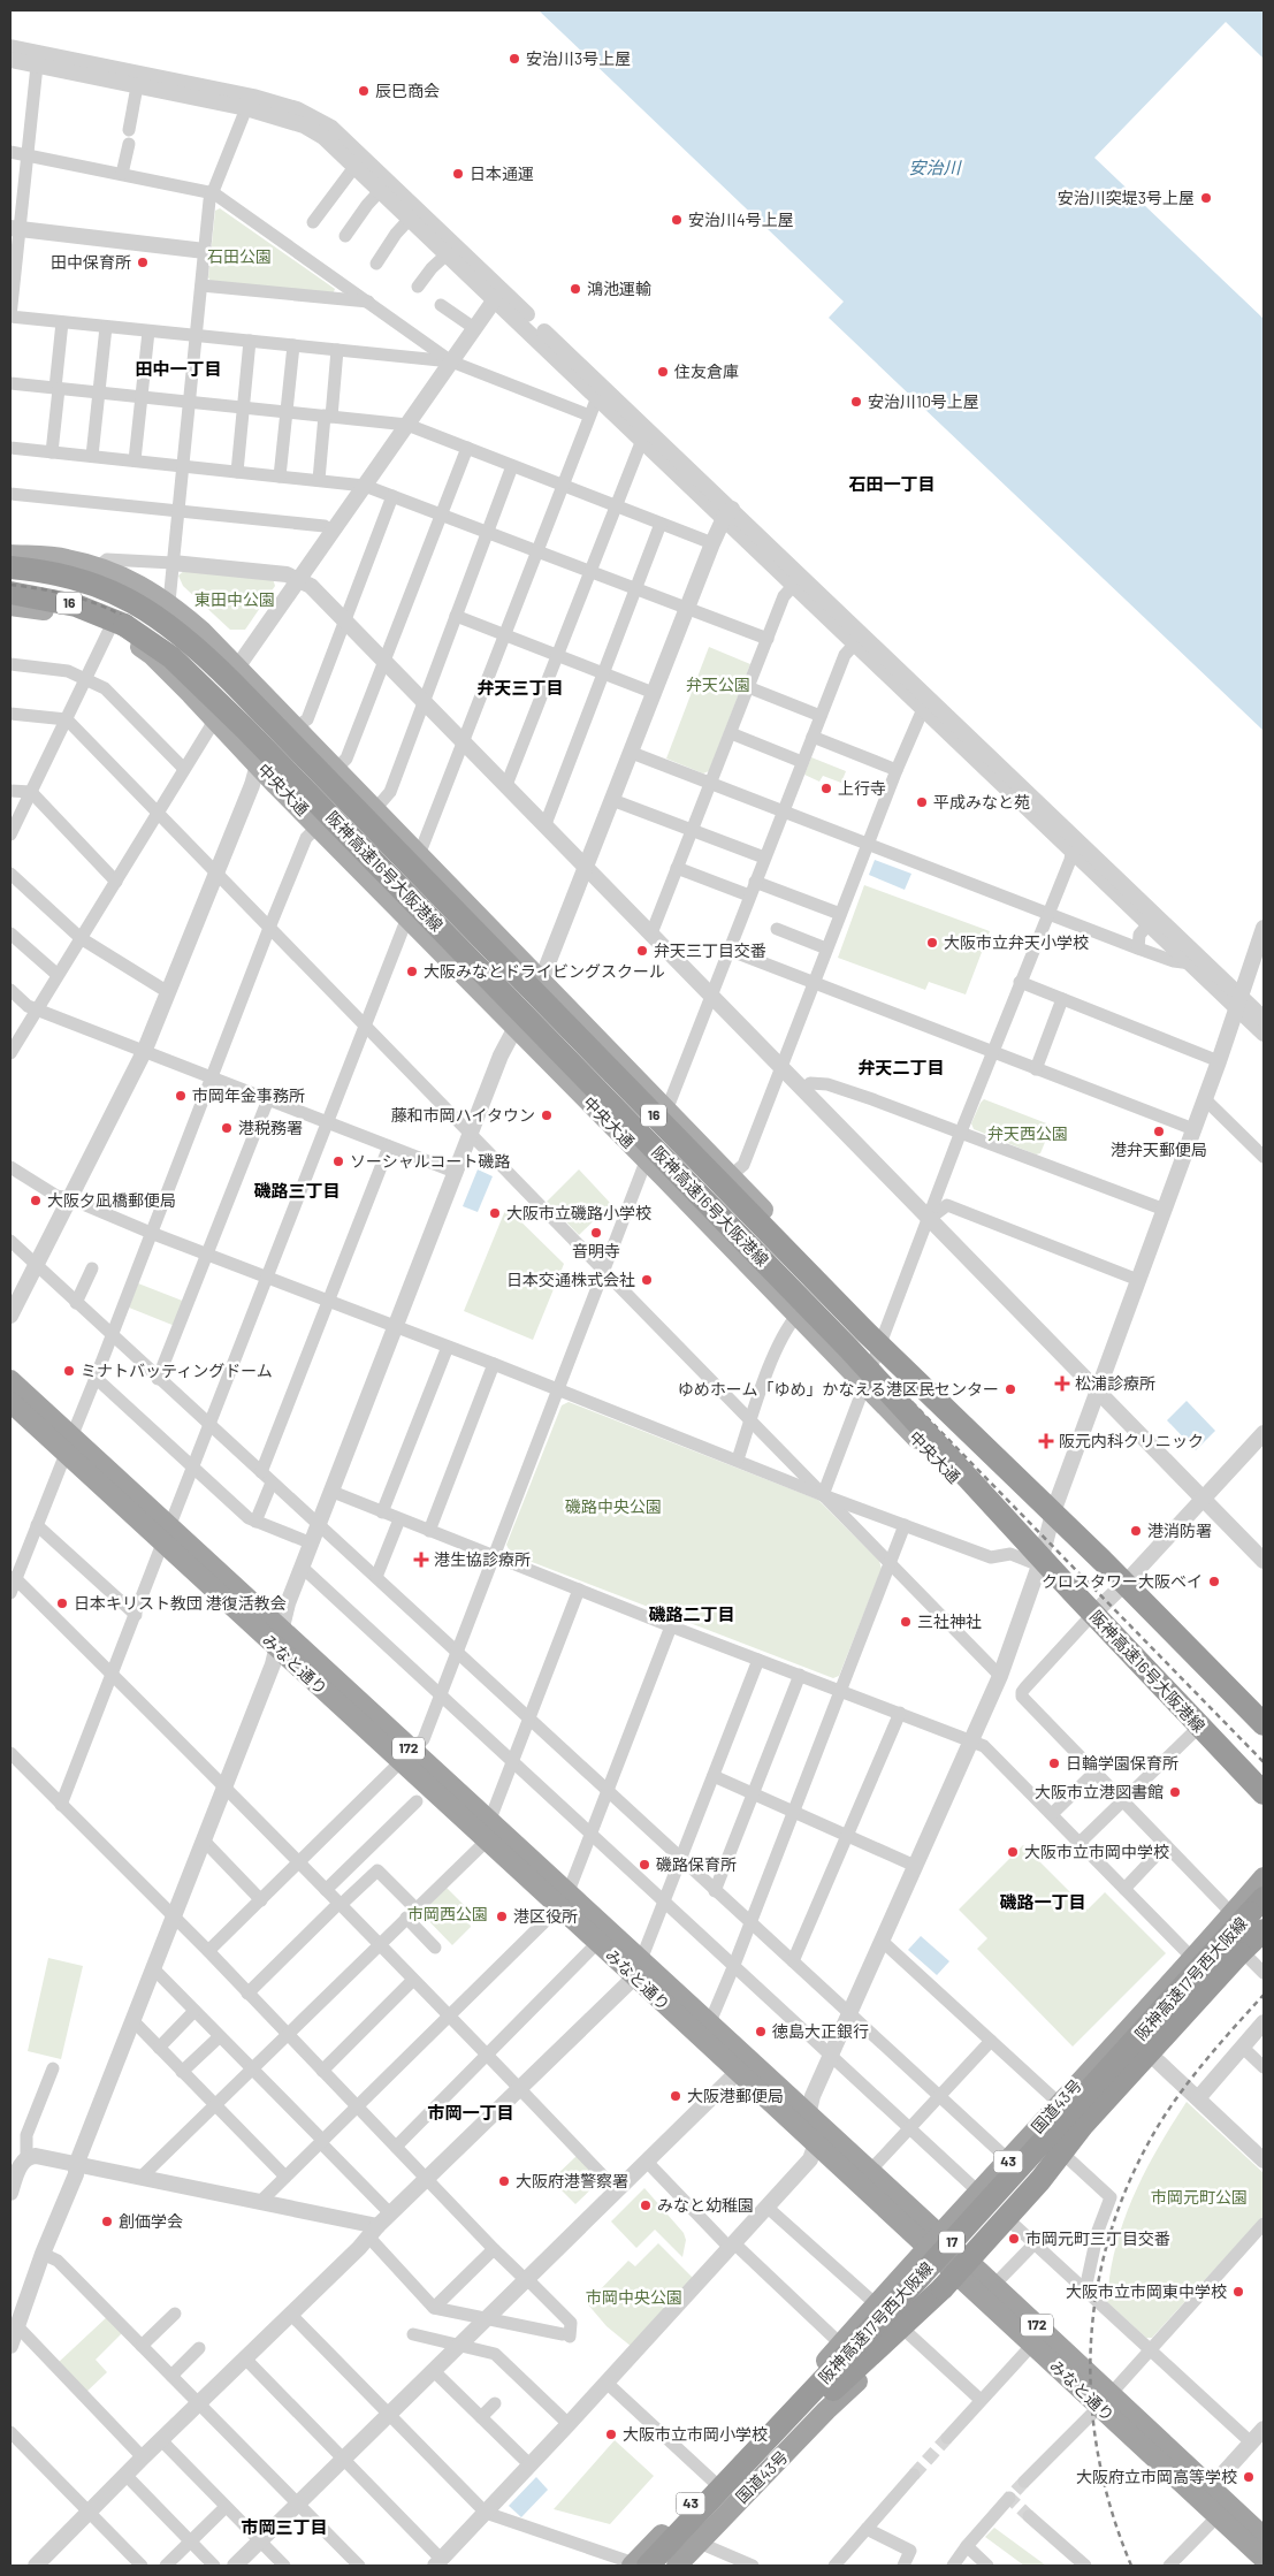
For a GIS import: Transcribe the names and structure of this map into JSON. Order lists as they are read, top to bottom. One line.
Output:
{"streets":{"highway":["16","阪神高速16号大阪港線","みなと通り","172","阪神高速17号西大阪線","国道43号","43","17"],"main road":["中央大通"]},"crossings":[["みなと通り","国道43号"],["阪神高速17号西大阪線","国道43号"],["国道43号","43"]],"districts":["田中一丁目","石田一丁目","弁天三丁目","弁天二丁目","磯路三丁目","磯路二丁目","磯路一丁目","市岡一丁目","市岡三丁目"],"water":["安治川"],"parks":["石田公園","東田中公園","弁天公園","弁天西公園","磯路中央公園","市岡西公園","市岡元町公園","市岡中央公園"],"places":{"other":["安治川3号上屋","辰巳商会","日本通運","安治川突堤3号上屋","安治川4号上屋","田中保育所","鴻池運輸","住友倉庫","安治川10号上屋","上行寺","平成みなと苑","大阪市立弁天小学校","弁天三丁目交番","大阪みなとドライビングスクール","市岡年金事務所","藤和市岡ハイタウン","港税務署","港弁天郵便局","ソーシャルコート磯路","大阪夕凪橋郵便局","大阪市立磯路小学校","音明寺","日本交通株式会社","ミナトバッティングドーム","ゆめホーム「ゆめ」かなえる港区民センター","港消防署","クロスタワー大阪ベイ","日本キリスト教団 港復活教会","三社神社","日輪学園保育所","大阪市立港図書館","大阪市立市岡中学校","磯路保育所","港区役所","徳島大正銀行","大阪港郵便局","大阪府港警察署","みなと幼稚園","創価学会","市岡元町三丁目交番","大阪市立市岡東中学校","大阪市立市岡小学校","大阪府立市岡高等学校"],"health":["松浦診療所","阪元内科クリニック","港生協診療所"]}}
